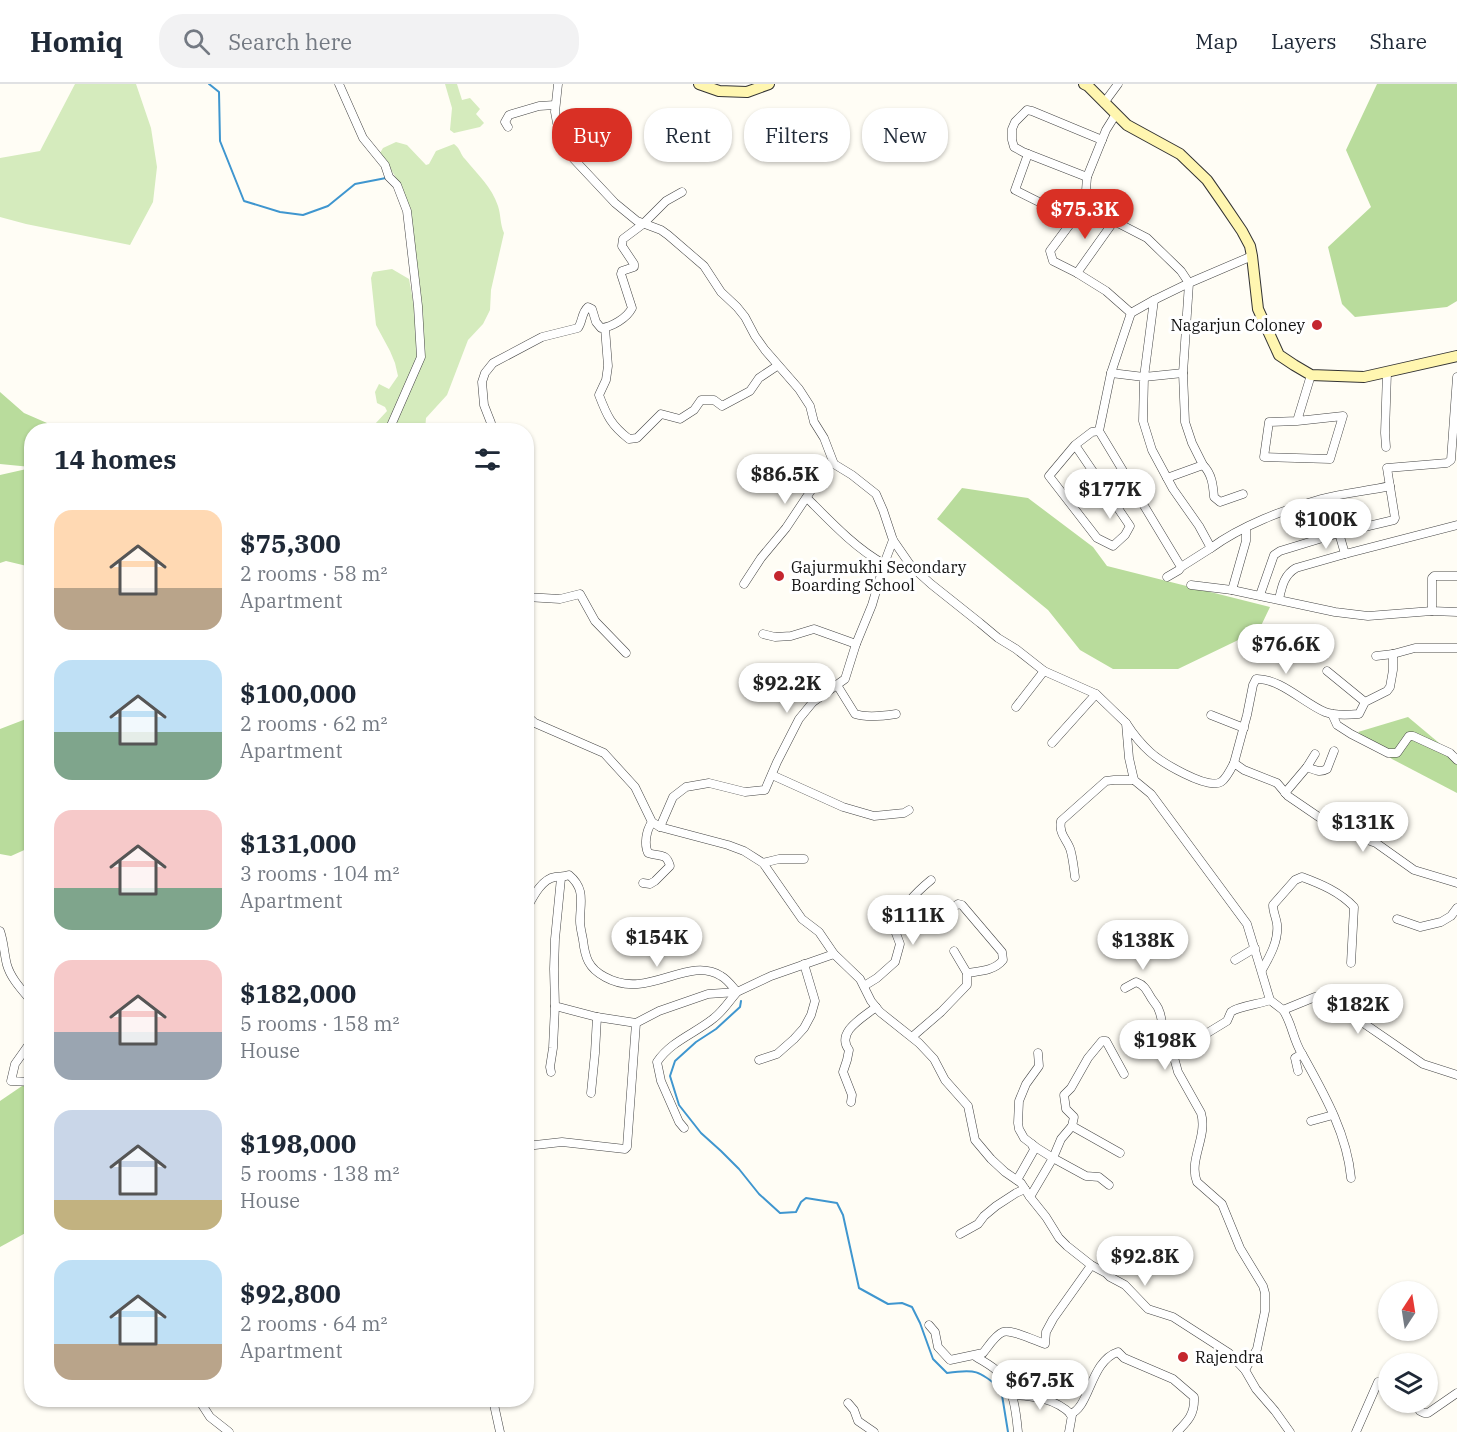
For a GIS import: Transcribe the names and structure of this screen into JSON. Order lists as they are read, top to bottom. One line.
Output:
{"places":["Nagarjun Coloney","Gajurmukhi Secondary Boarding School","Rajendra"],"north":"top","page":{"header":"Homiq","search":"Search here","nav":["Map","Layers","Share"],"chip":["Buy","Rent","Filters","New"],"price":["$75.3K","$86.5K","$177K","$100K","$76.6K","$92.2K","$131K","$111K","$154K","$138K","$182K","$198K","$92.8K","$67.5K"],"heading":"14 homes","list":[{"name":"$75,300","note":"2 rooms · 58 m² · Apartment"},{"name":"$100,000","note":"2 rooms · 62 m² · Apartment"},{"name":"$131,000","note":"3 rooms · 104 m² · Apartment"},{"name":"$182,000","note":"5 rooms · 158 m² · House"},{"name":"$198,000","note":"5 rooms · 138 m² · House"},{"name":"$92,800","note":"2 rooms · 64 m² · Apartment"}]}}
